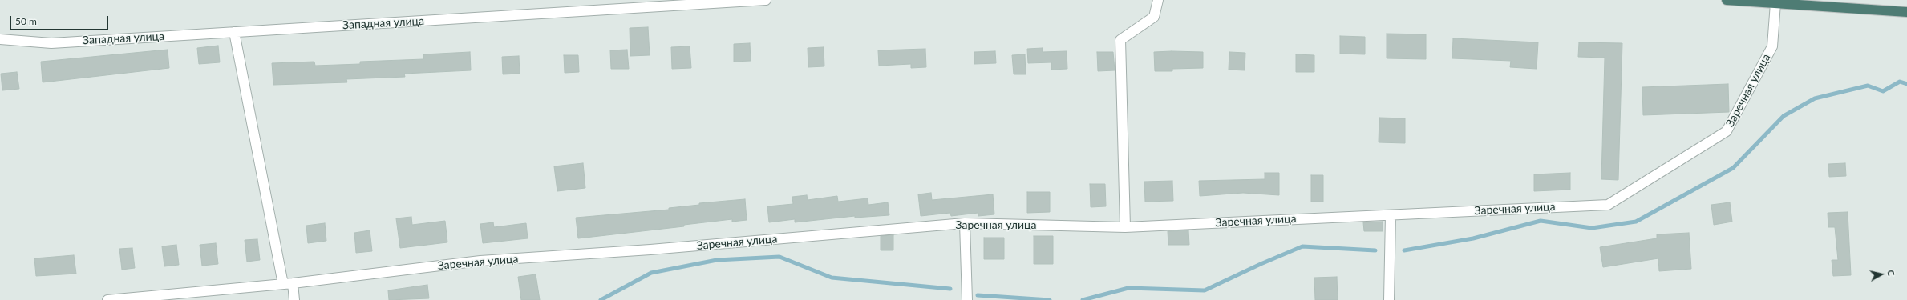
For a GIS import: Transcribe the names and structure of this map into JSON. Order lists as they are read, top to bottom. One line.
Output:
{"streets":{"street":["Западная улица","Заречная улица"]},"scale_bar":"50 m","north":"right"}
